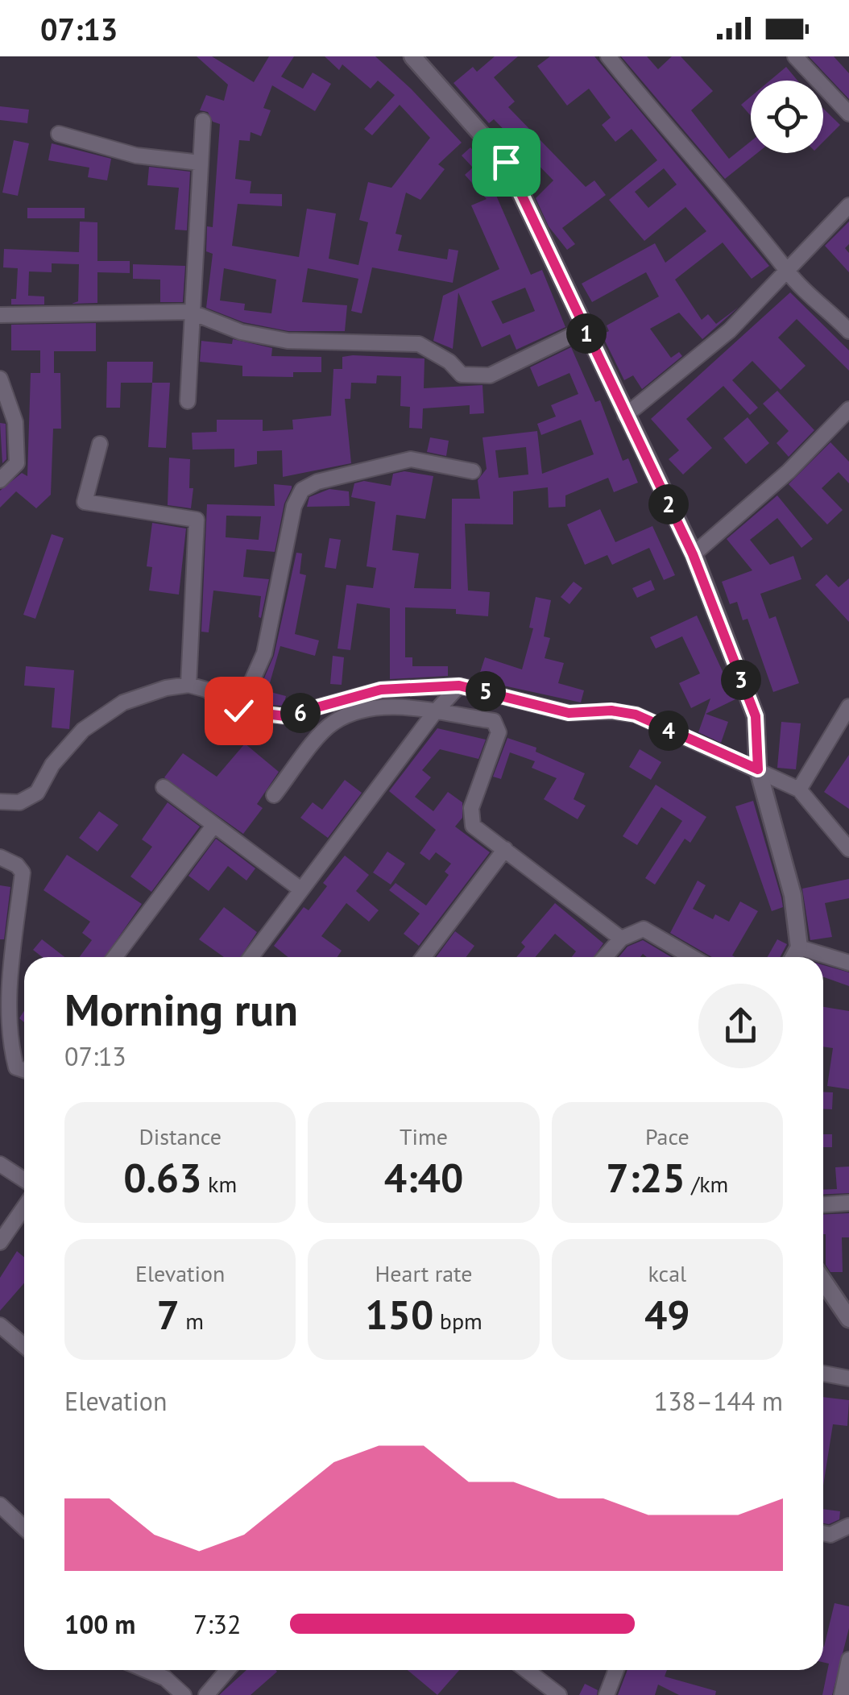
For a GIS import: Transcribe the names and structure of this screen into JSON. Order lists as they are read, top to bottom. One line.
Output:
{"page":{"status":"07:13","pins":["1","2","3","5","6","4"],"heading":["Morning run","07:13"],"stats":[["Distance","0.63 km"],["Time","4:40"],["Pace","7:25 /km"],["Elevation","7 m"],["Heart rate","150 bpm"],["kcal","49"]],"chart":["Elevation","138–144 m"],"list":[{"name":"100 m","note":"7:32"}]}}
